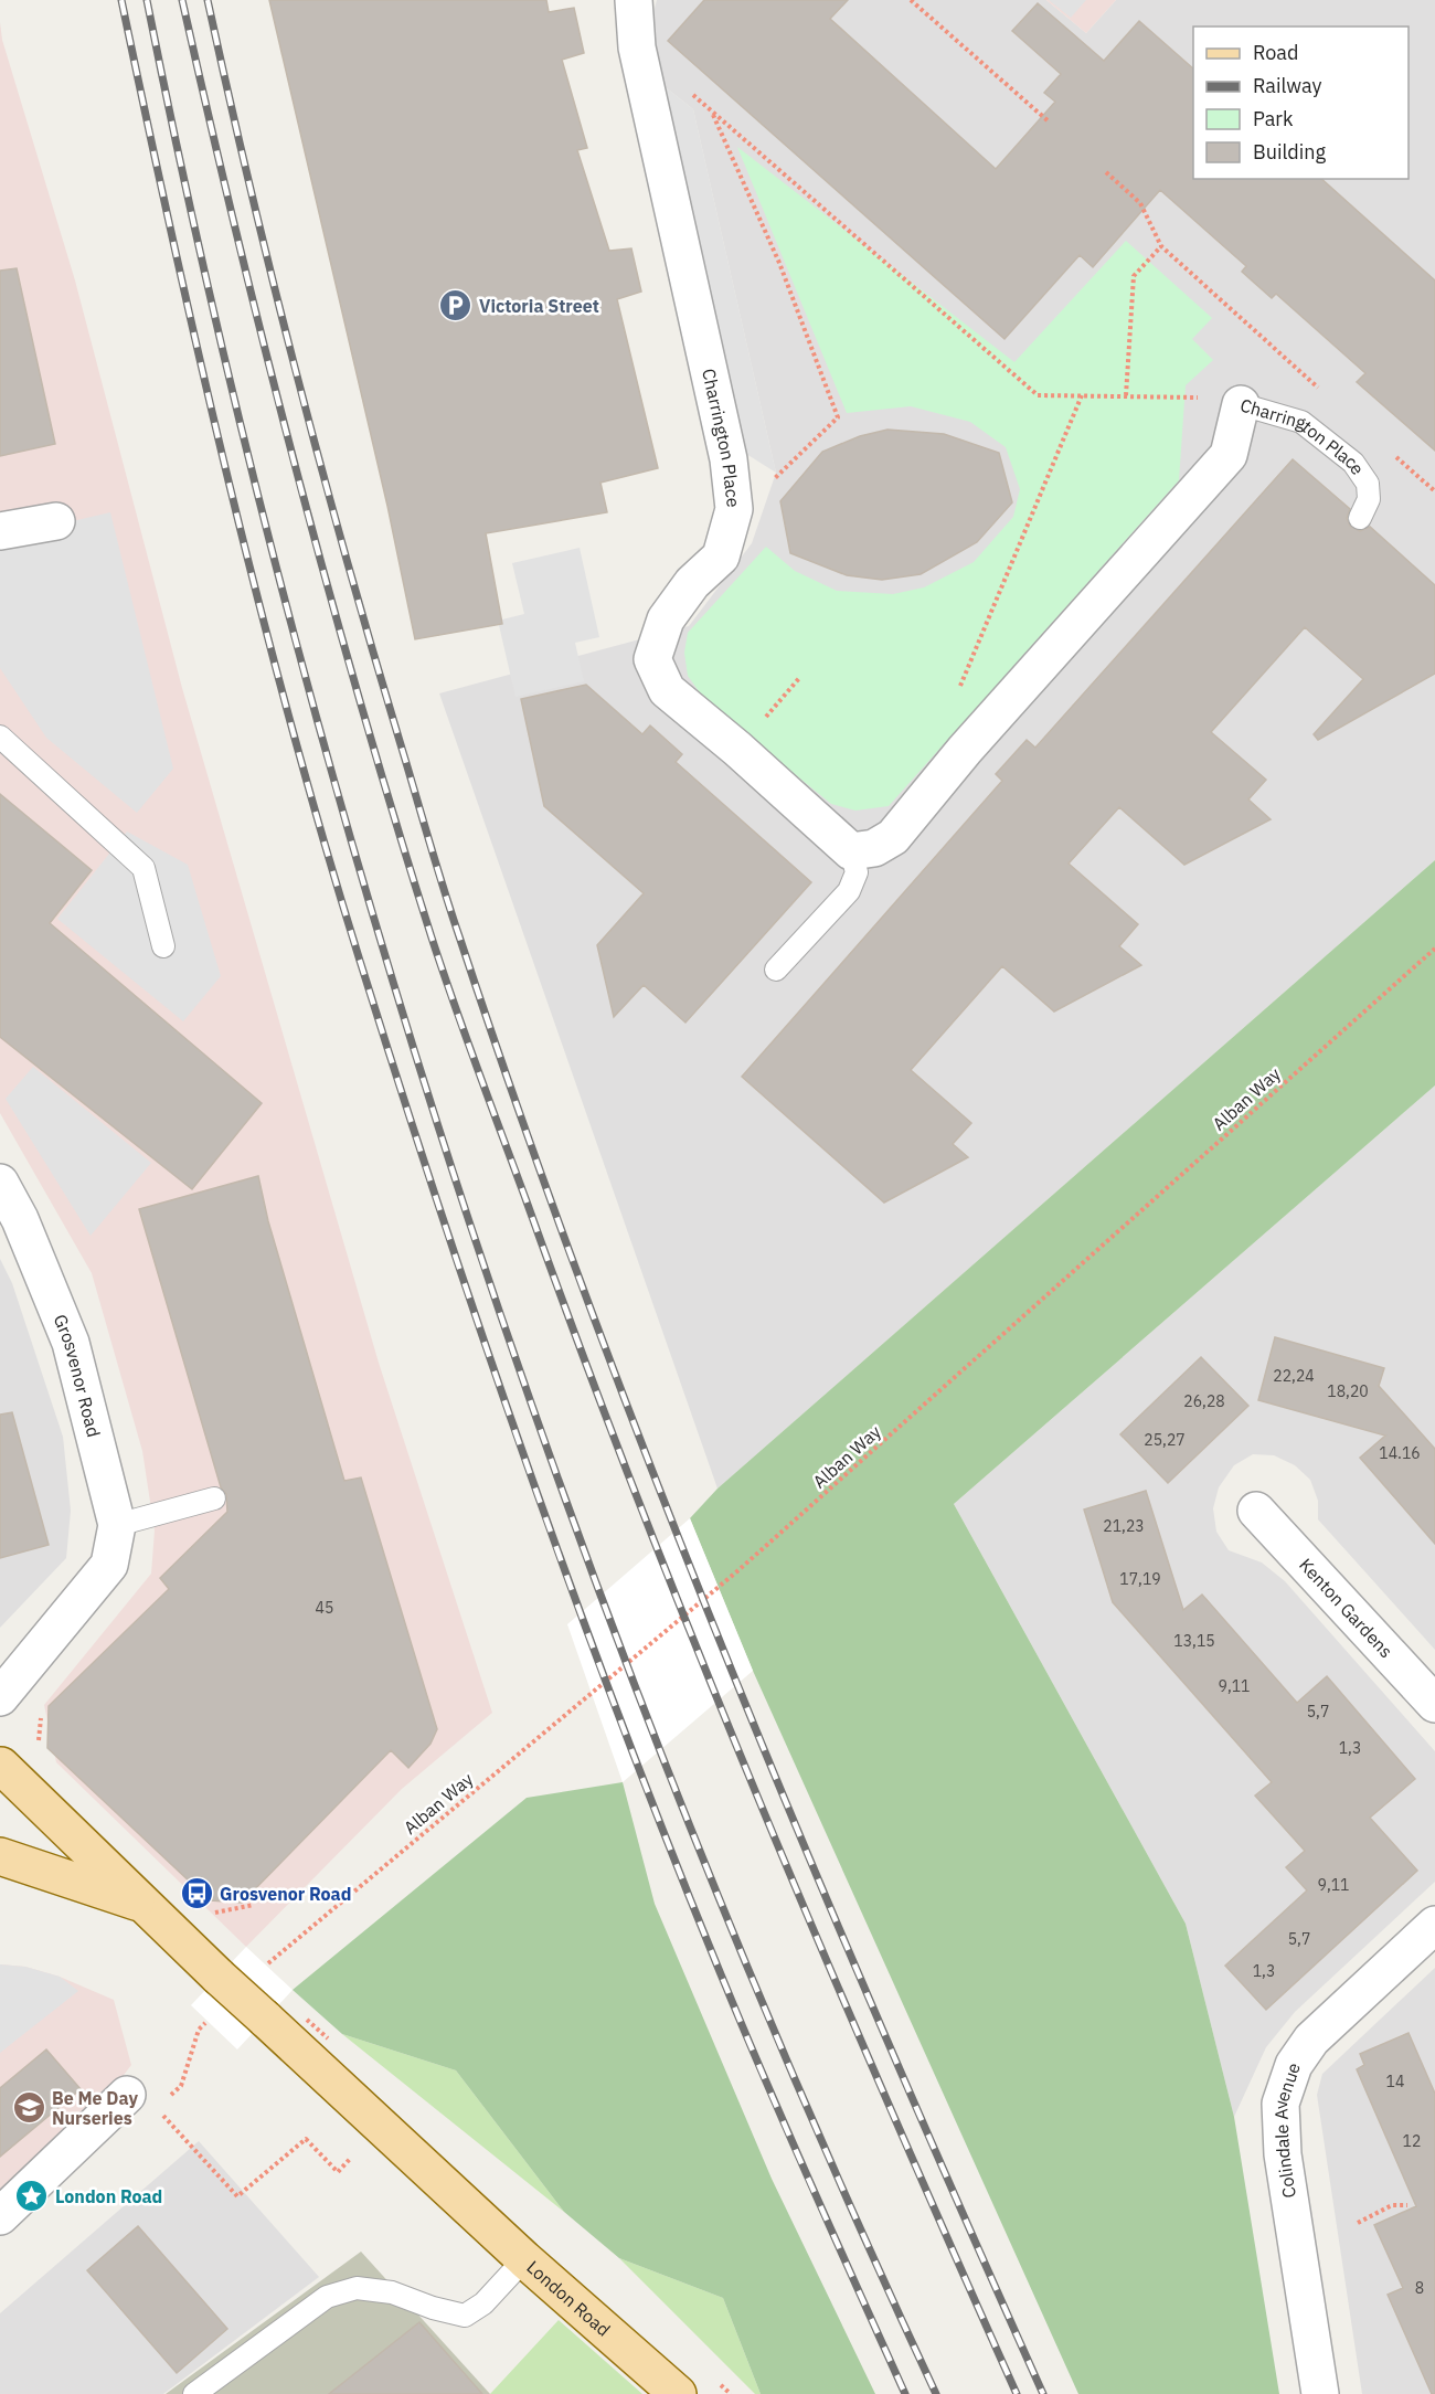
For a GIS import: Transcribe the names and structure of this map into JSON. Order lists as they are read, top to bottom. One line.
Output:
{"streets":{"main road":["London Road"],"street":["Charrington Place","Grosvenor Road","Kenton Gardens","Colindale Avenue"],"path":["Alban Way"]},"places":{"parking":["Victoria Street"],"bus stop":["Grosvenor Road"],"school or university":["Be Me Day Nurseries"],"place":["London Road"]},"house_numbers":["22,24","18,20","26,28","25,27","14.16","21,23","17,19","45","13,15","9,11","5,7","1,3","9,11","5,7","1,3","14","12","8"],"legend":["Road","Railway","Park","Building"]}
